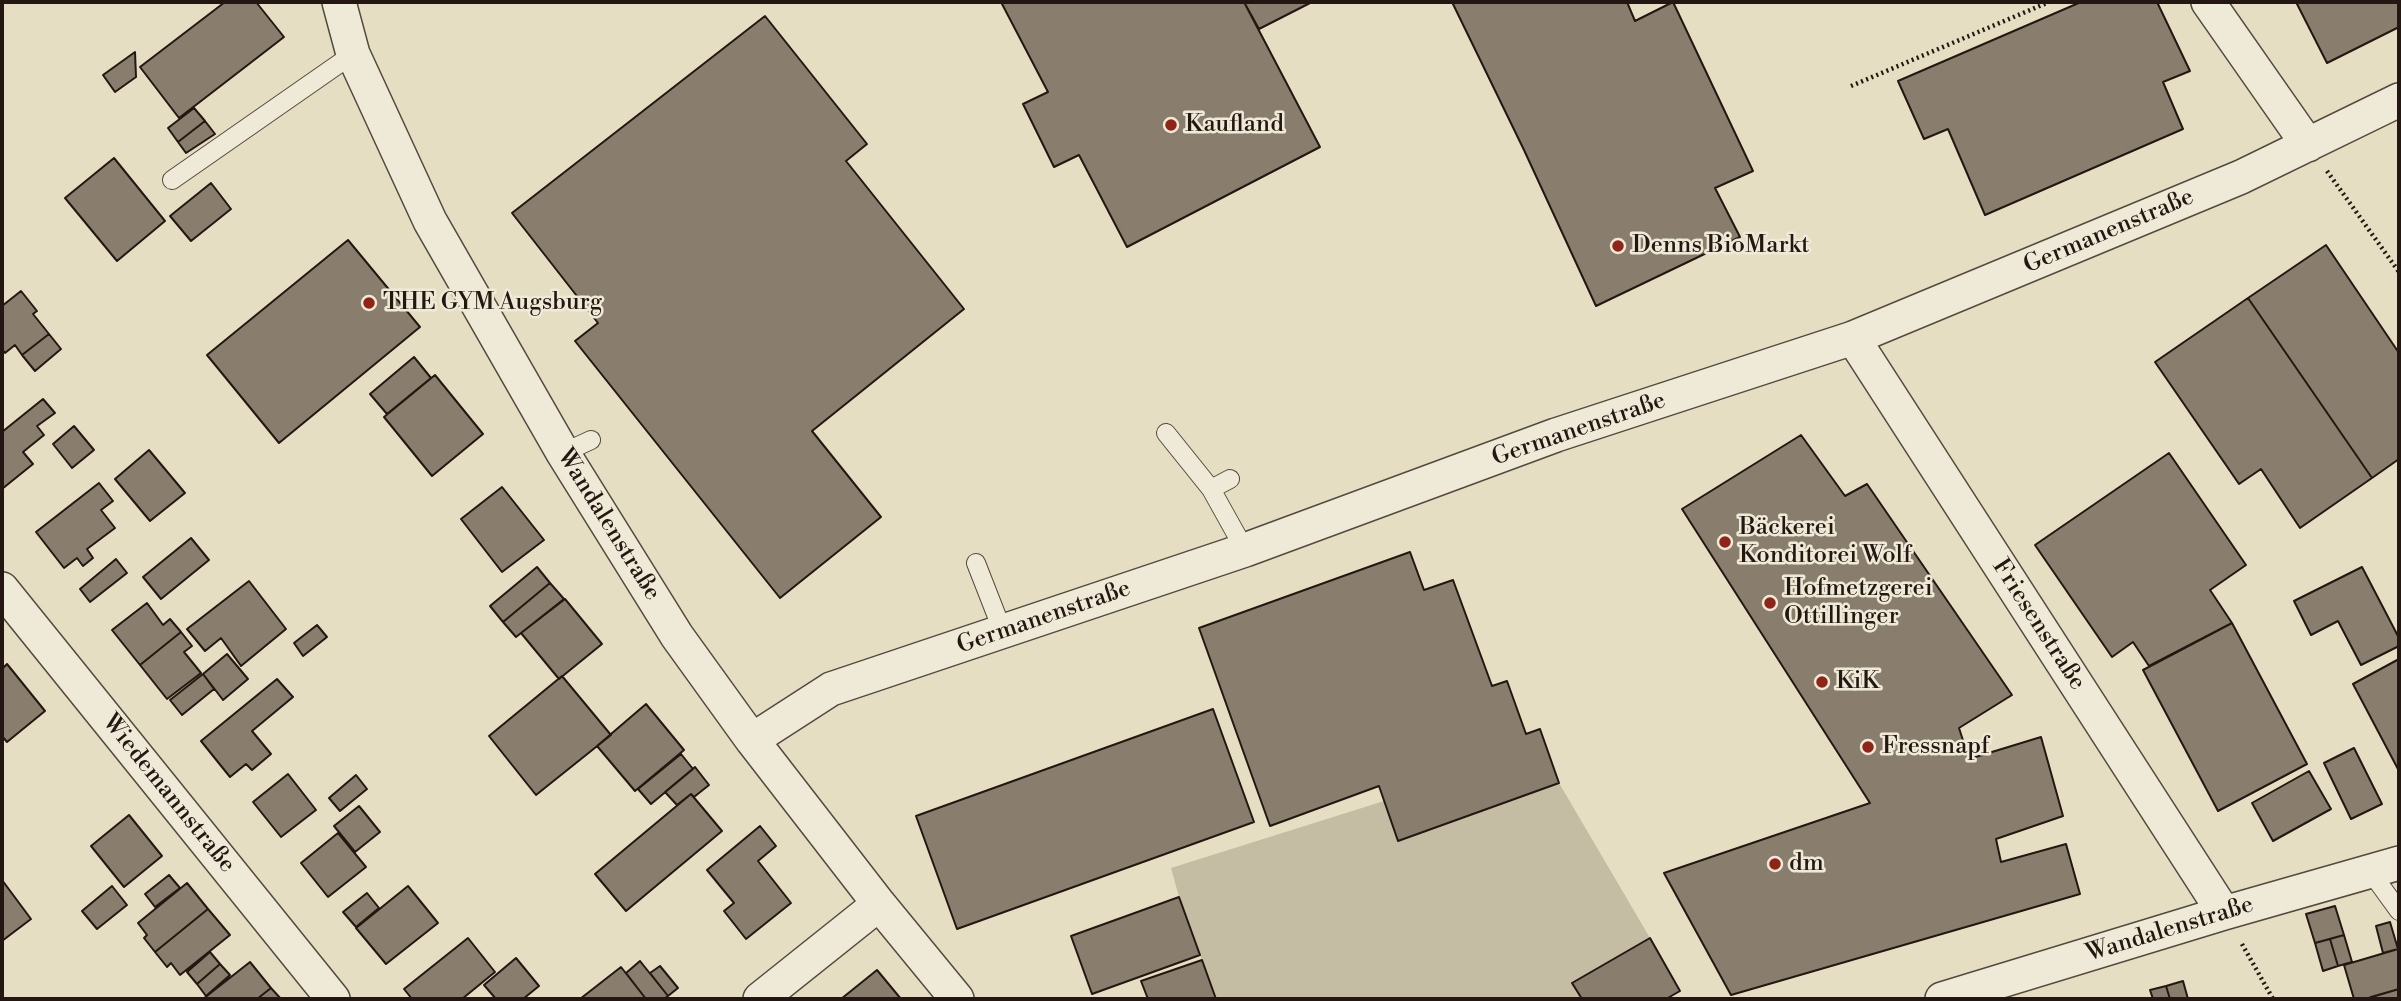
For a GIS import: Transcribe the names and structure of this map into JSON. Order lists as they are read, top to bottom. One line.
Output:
{"streets":{"street":["Germanenstraße","Wandalenstraße","Friesenstraße","Wiedemannstraße"]},"crossings":[["Germanenstraße","Wandalenstraße"],["Germanenstraße","Friesenstraße"],["Wandalenstraße","Friesenstraße"]],"places":["Kaufland","Denns BioMarkt","THE GYM Augsburg","Bäckerei Konditorei Wolf","Hofmetzgerei Ottillinger","KiK","Fressnapf","dm"]}
